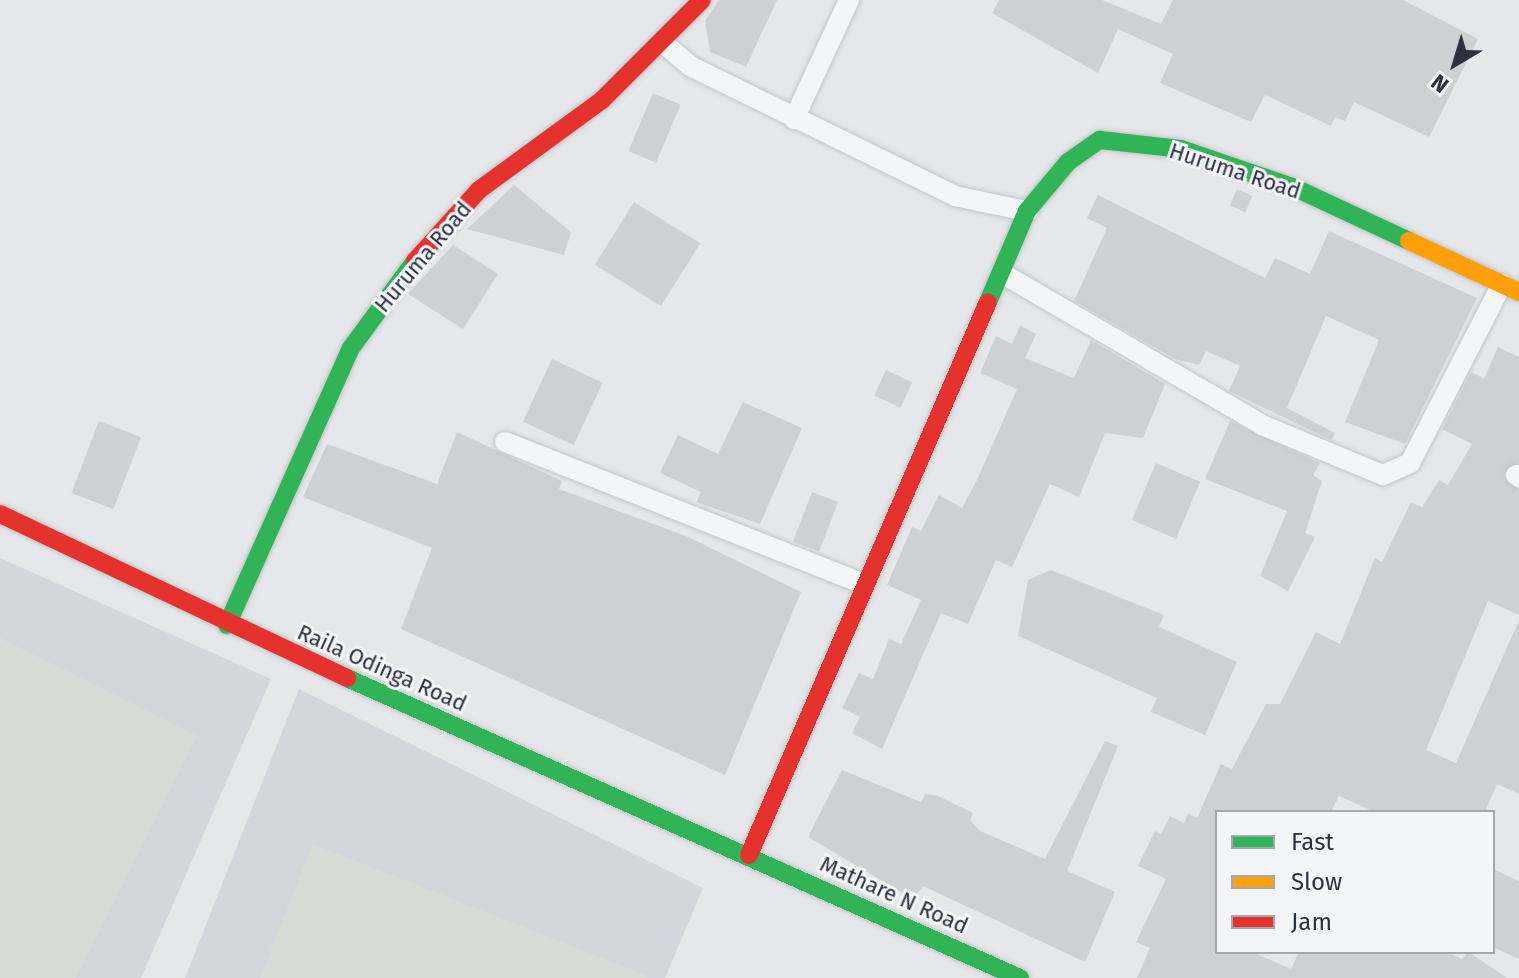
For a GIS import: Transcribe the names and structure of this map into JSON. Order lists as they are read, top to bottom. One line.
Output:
{"streets":{"street":["Huruma Road","Raila Odinga Road","Mathare N Road"]},"crossings":[["Huruma Road","Raila Odinga Road"],["Huruma Road","Mathare N Road"],["Raila Odinga Road","Mathare N Road"]],"legend":["Fast","Slow","Jam"],"north":"bottom left"}
